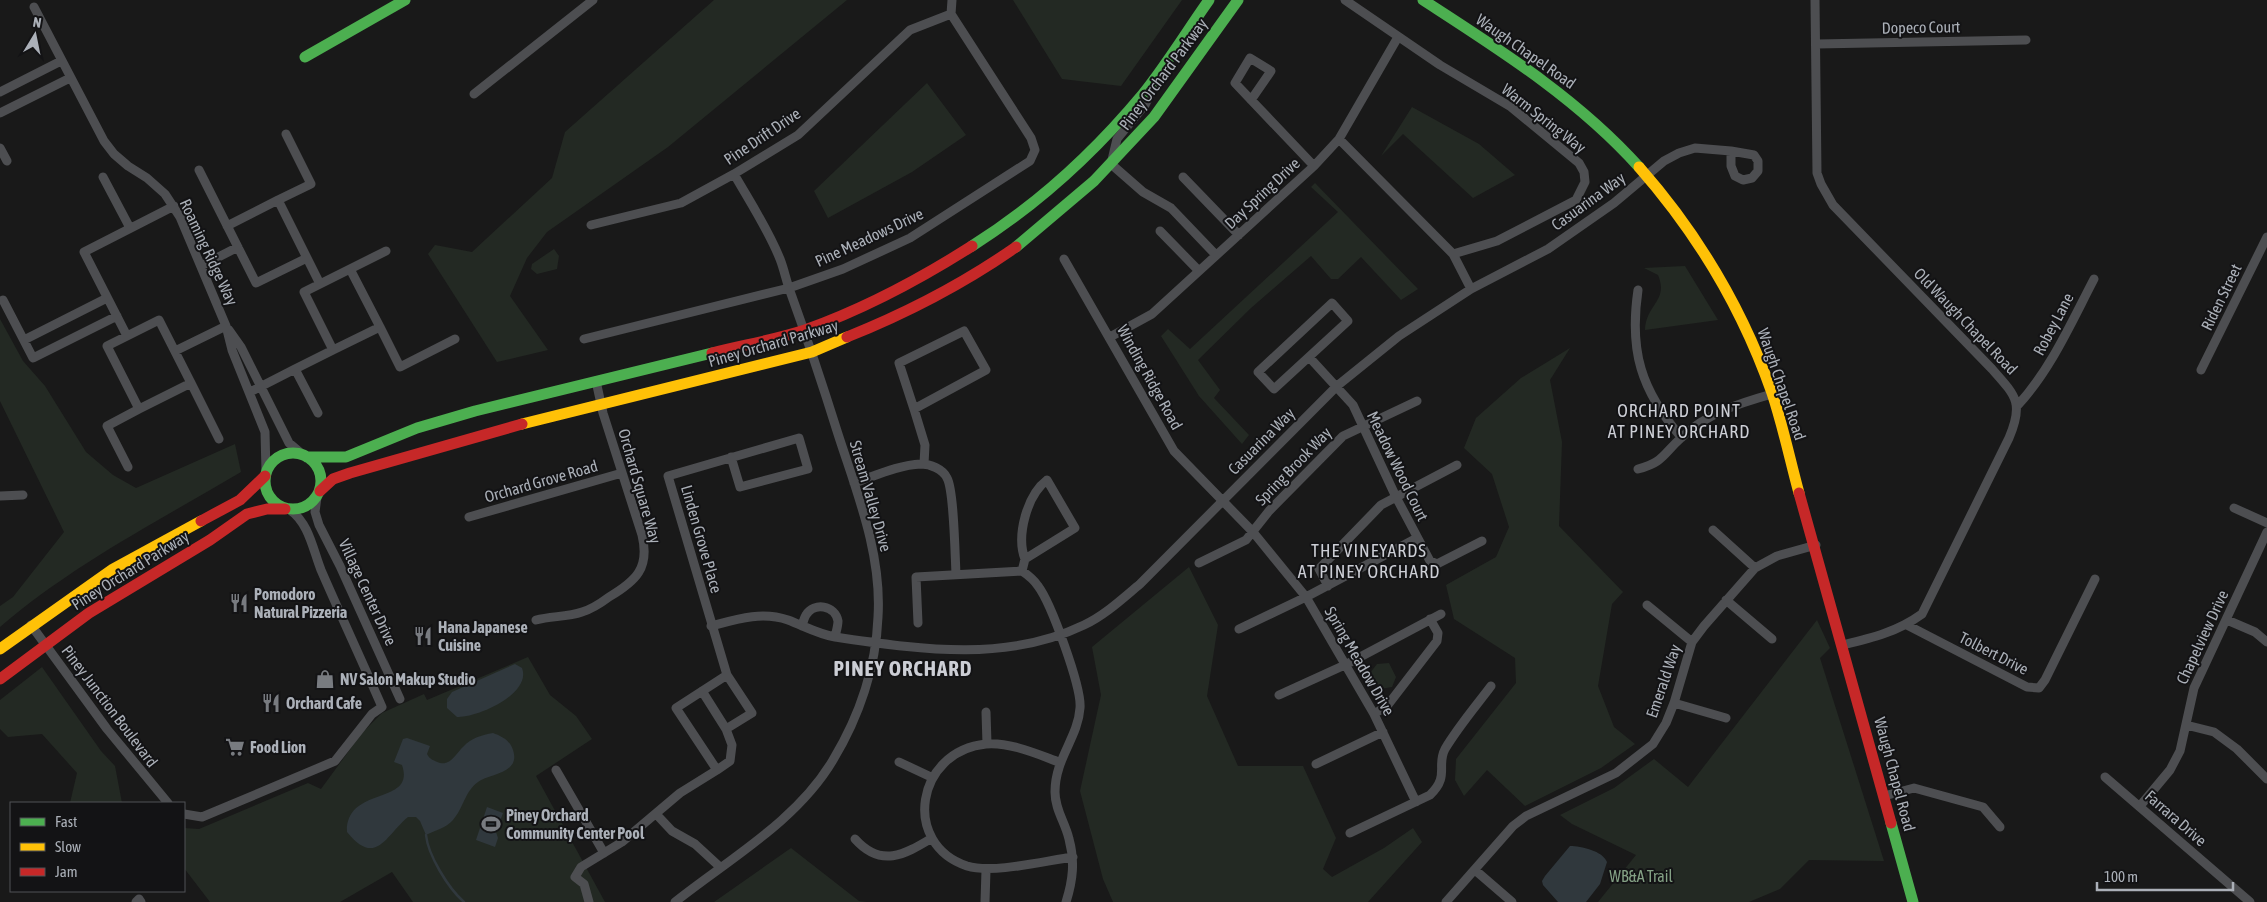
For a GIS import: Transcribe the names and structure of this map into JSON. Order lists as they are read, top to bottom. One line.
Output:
{"streets":{"street":["Dopeco Court","Waugh Chapel Road","Piney Orchard Parkway","Warm Spring Way","Pine Drift Drive","Day Spring Drive","Casuarina Way","Pine Meadows Drive","Roaming Ridge Way","Riden Street","Old Waugh Chapel Road","Robey Lane","Winding Ridge Road","Spring Brook Way","Meadow Wood Court","Orchard Grove Road","Orchard Square Way","Stream Valley Drive","Linden Grove Place","Village Center Drive","Chapelview Drive","Tolbert Drive","Spring Meadow Drive","Emerald Way","Piney Junction Boulevard","Farrara Drive"]},"crossings":[["Dopeco Court","Old Waugh Chapel Road"],["Waugh Chapel Road","Casuarina Way"],["Waugh Chapel Road","Emerald Way"],["Piney Orchard Parkway","Roaming Ridge Way"],["Piney Orchard Parkway","Orchard Square Way"],["Piney Orchard Parkway","Stream Valley Drive"],["Piney Orchard Parkway","Village Center Drive"],["Piney Orchard Parkway","Piney Junction Boulevard"],["Warm Spring Way","Day Spring Drive"],["Pine Drift Drive","Pine Meadows Drive"],["Pine Drift Drive","Stream Valley Drive"],["Day Spring Drive","Winding Ridge Road"],["Casuarina Way","Winding Ridge Road"],["Casuarina Way","Meadow Wood Court"],["Casuarina Way","Stream Valley Drive"],["Casuarina Way","Spring Meadow Drive"],["Pine Meadows Drive","Stream Valley Drive"],["Roaming Ridge Way","Village Center Drive"],["Old Waugh Chapel Road","Robey Lane"],["Winding Ridge Road","Spring Meadow Drive"],["Spring Brook Way","Meadow Wood Court"],["Spring Brook Way","Spring Meadow Drive"],["Orchard Grove Road","Orchard Square Way"],["Chapelview Drive","Farrara Drive"]],"districts":["ORCHARD POINT AT PINEY ORCHARD","THE VINEYARDS AT PINEY ORCHARD","PINEY ORCHARD"],"parks":["WB&A Trail"],"places":{"restaurant":["Pomodoro Natural Pizzeria","Hana Japanese Cuisine","Orchard Cafe"],"shop":["NV Salon Makup Studio"],"supermarket":["Food Lion"],"sports":["Piney Orchard Community Center Pool"]},"legend":["Fast","Slow","Jam"],"scale_bar":"100 m","north":"top"}
